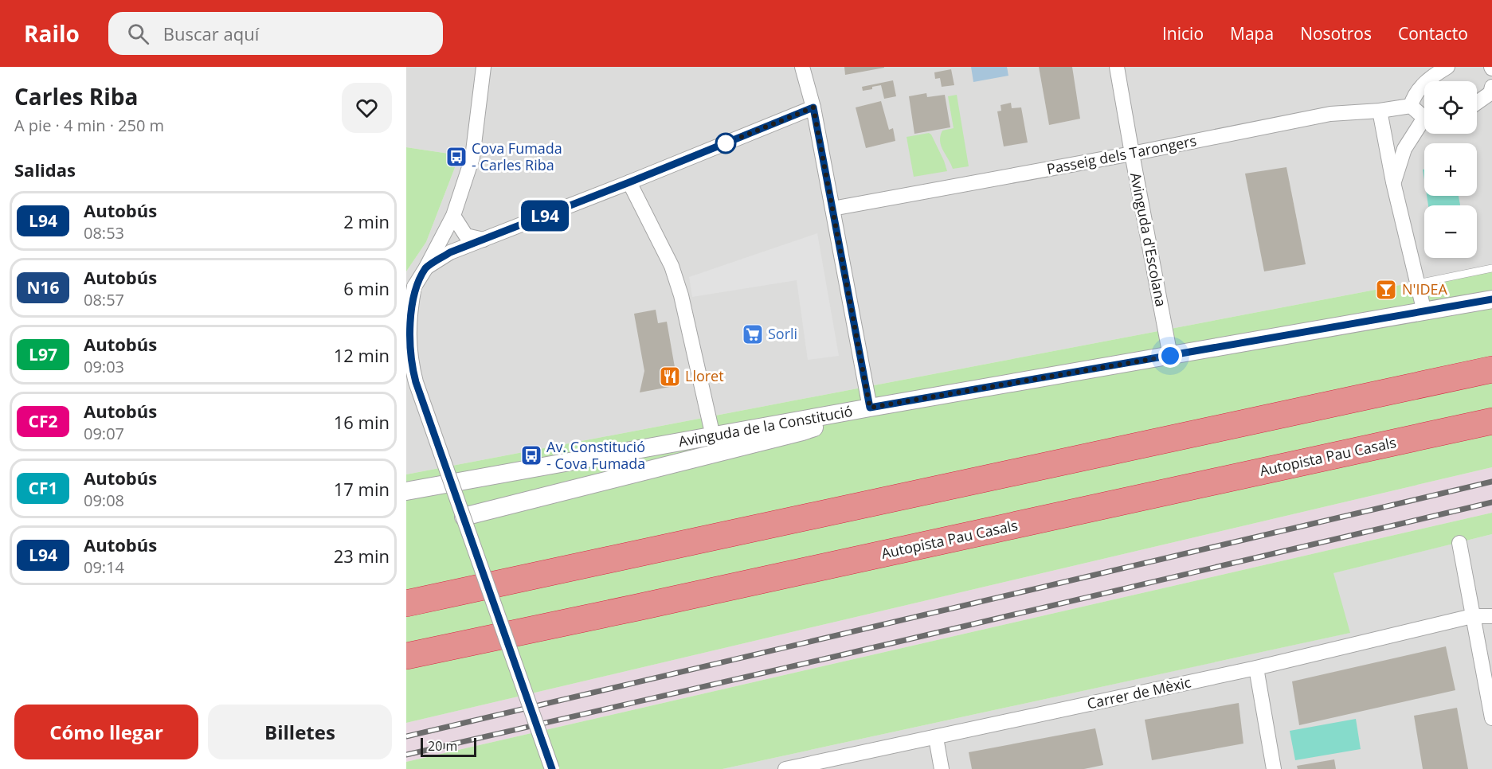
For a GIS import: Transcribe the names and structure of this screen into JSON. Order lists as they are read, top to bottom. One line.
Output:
{"streets":{"highway":["Autopista Pau Casals"],"street":["Passeig dels Tarongers","Avinguda d'Escolana","Avinguda de la Constitució","Carrer de Mèxic"]},"crossings":[["Passeig dels Tarongers","Avinguda d'Escolana"],["Avinguda d'Escolana","Avinguda de la Constitució"]],"places":{"bus stop":["Cova Fumada - Carles Riba","Av. Constitució - Cova Fumada"],"bar":["N'IDEA"],"supermarket":["Sorli"],"restaurant":["Lloret"]},"lines":["bus line L94"],"scale_bar":"20 m","page":{"header":"Railo","search":"Buscar aquí","nav":["Inicio","Mapa","Nosotros","Contacto"],"heading":[["Carles Riba","A pie · 4 min · 250 m"],"Salidas"],"on_map":"L94","map_buttons":["+","−"],"list":[{"mark":"L94","name":"Autobús","note":"08:53","value":"2 min"},{"mark":"N16","name":"Autobús","note":"08:57","value":"6 min"},{"mark":"L97","name":"Autobús","note":"09:03","value":"12 min"},{"mark":"CF2","name":"Autobús","note":"09:07","value":"16 min"},{"mark":"CF1","name":"Autobús","note":"09:08","value":"17 min"},{"mark":"L94","name":"Autobús","note":"09:14","value":"23 min"}],"buttons":["Cómo llegar","Billetes"],"scale":"20 m"}}
